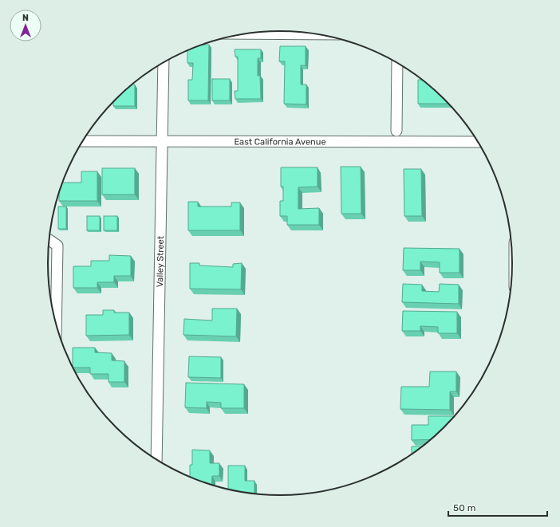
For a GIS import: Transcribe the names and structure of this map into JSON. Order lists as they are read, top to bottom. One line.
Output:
{"streets":{"street":["East California Avenue","Valley Street"]},"crossings":[["East California Avenue","Valley Street"]],"scale_bar":"50 m","north":"top"}
